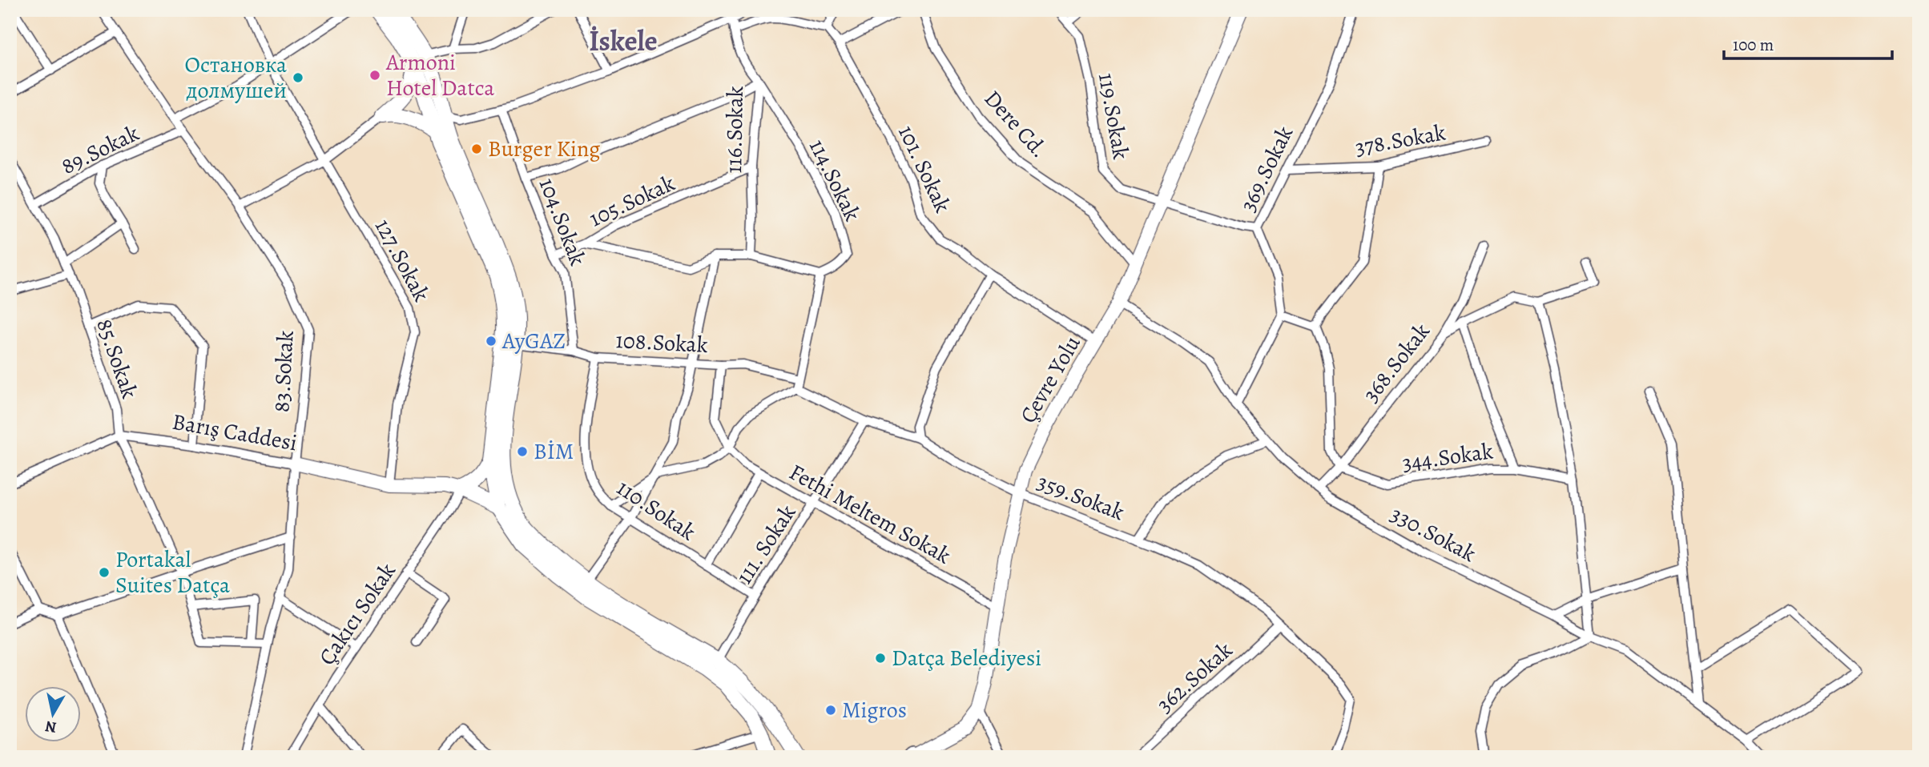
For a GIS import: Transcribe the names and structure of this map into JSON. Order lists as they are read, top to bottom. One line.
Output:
{"streets":{"street":["119.Sokak","Dere Cd.","116.Sokak","378.Sokak","89.Sokak","101. Sokak","369.Sokak","114.Sokak","105.Sokak","104.Sokak","127.Sokak","108.Sokak","85.Sokak","368.Sokak","83.Sokak","Çevre Yolu","Barış Caddesi","344.Sokak","359.Sokak","110.Sokak","Fethi Meltem Sokak","330.Sokak","111. Sokak","Çakıcı Sokak","362.Sokak"]},"crossings":[["119.Sokak","369.Sokak"],["119.Sokak","Çevre Yolu"],["Dere Cd.","Çevre Yolu"],["116.Sokak","114.Sokak"],["116.Sokak","105.Sokak"],["378.Sokak","369.Sokak"],["89.Sokak","85.Sokak"],["89.Sokak","83.Sokak"],["101. Sokak","Çevre Yolu"],["105.Sokak","104.Sokak"],["104.Sokak","108.Sokak"],["127.Sokak","Barış Caddesi"],["108.Sokak","359.Sokak"],["108.Sokak","110.Sokak"],["108.Sokak","Fethi Meltem Sokak"],["85.Sokak","Barış Caddesi"],["368.Sokak","344.Sokak"],["368.Sokak","330.Sokak"],["83.Sokak","Barış Caddesi"],["Çevre Yolu","359.Sokak"],["Çevre Yolu","Fethi Meltem Sokak"],["Çevre Yolu","330.Sokak"],["Barış Caddesi","Çakıcı Sokak"],["359.Sokak","111. Sokak"],["359.Sokak","362.Sokak"],["110.Sokak","111. Sokak"],["Fethi Meltem Sokak","111. Sokak"]],"districts":["İskele"],"places":["Armoni Hotel Datca","Остановка долмушей","Burger King","AyGAZ","BİM","Portakal Suites Datça","Datça Belediyesi","Migros"],"scale_bar":"100 m","north":"bottom"}
